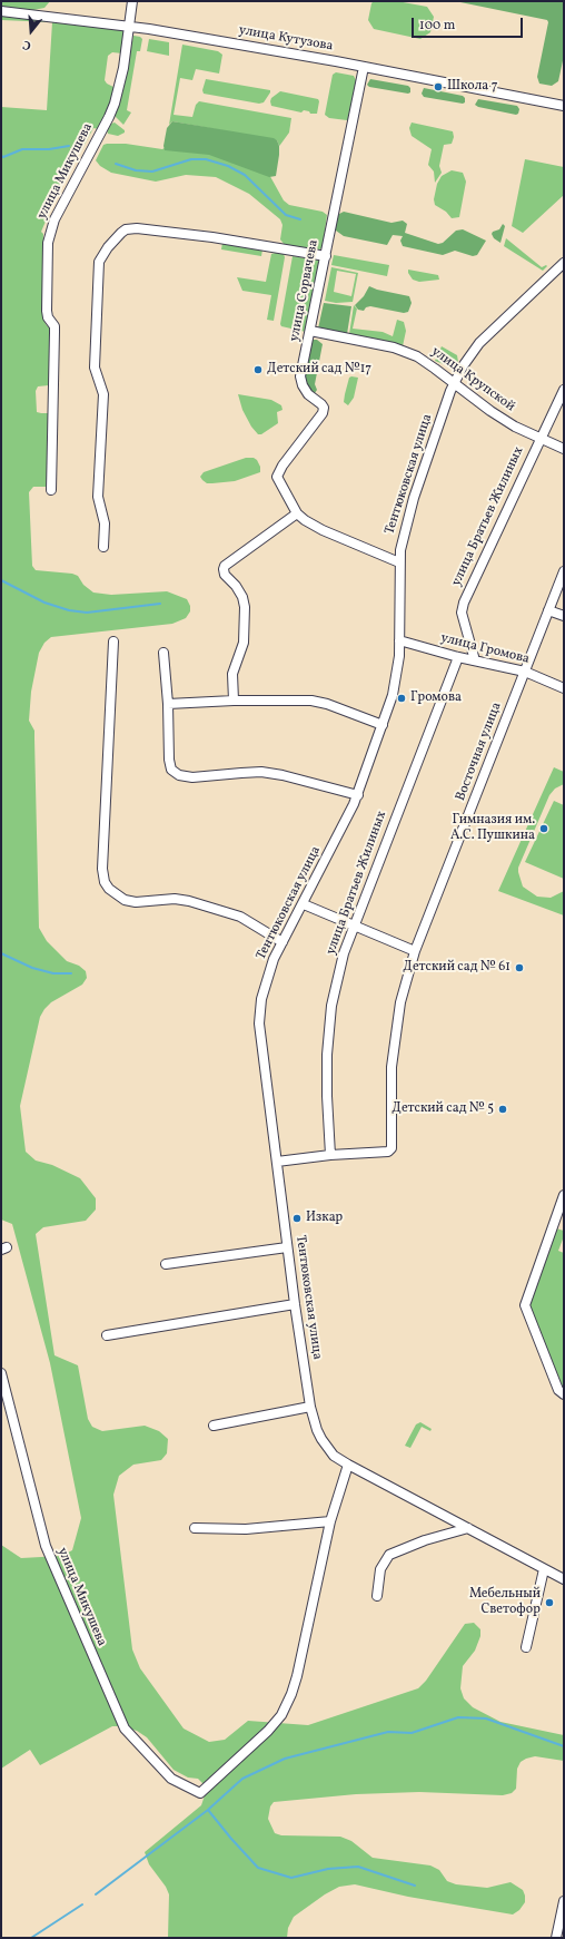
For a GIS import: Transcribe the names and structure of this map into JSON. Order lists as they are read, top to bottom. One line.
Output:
{"streets":{"street":["улица Кутузова","улица Микушева","улица Сорвачева","улица Крупской","Тентюковская улица","улица Братьев Жилиных","улица Громова","Восточная улица"]},"crossings":[["улица Кутузова","улица Микушева"],["улица Кутузова","улица Сорвачева"],["улица Сорвачева","улица Крупской"],["улица Сорвачева","Тентюковская улица"],["улица Крупской","Тентюковская улица"],["улица Крупской","улица Братьев Жилиных"],["Тентюковская улица","улица Громова"],["улица Братьев Жилиных","улица Громова"],["улица Братьев Жилиных","Восточная улица"],["улица Громова","Восточная улица"]],"places":["Школа 7","Детский сад №17","Громова","Гимназия им. А.С. Пушкина","Детский сад № 61","Детский сад № 5","Изкар","Мебельный Светофор"],"scale_bar":"100 m","north":"bottom"}
